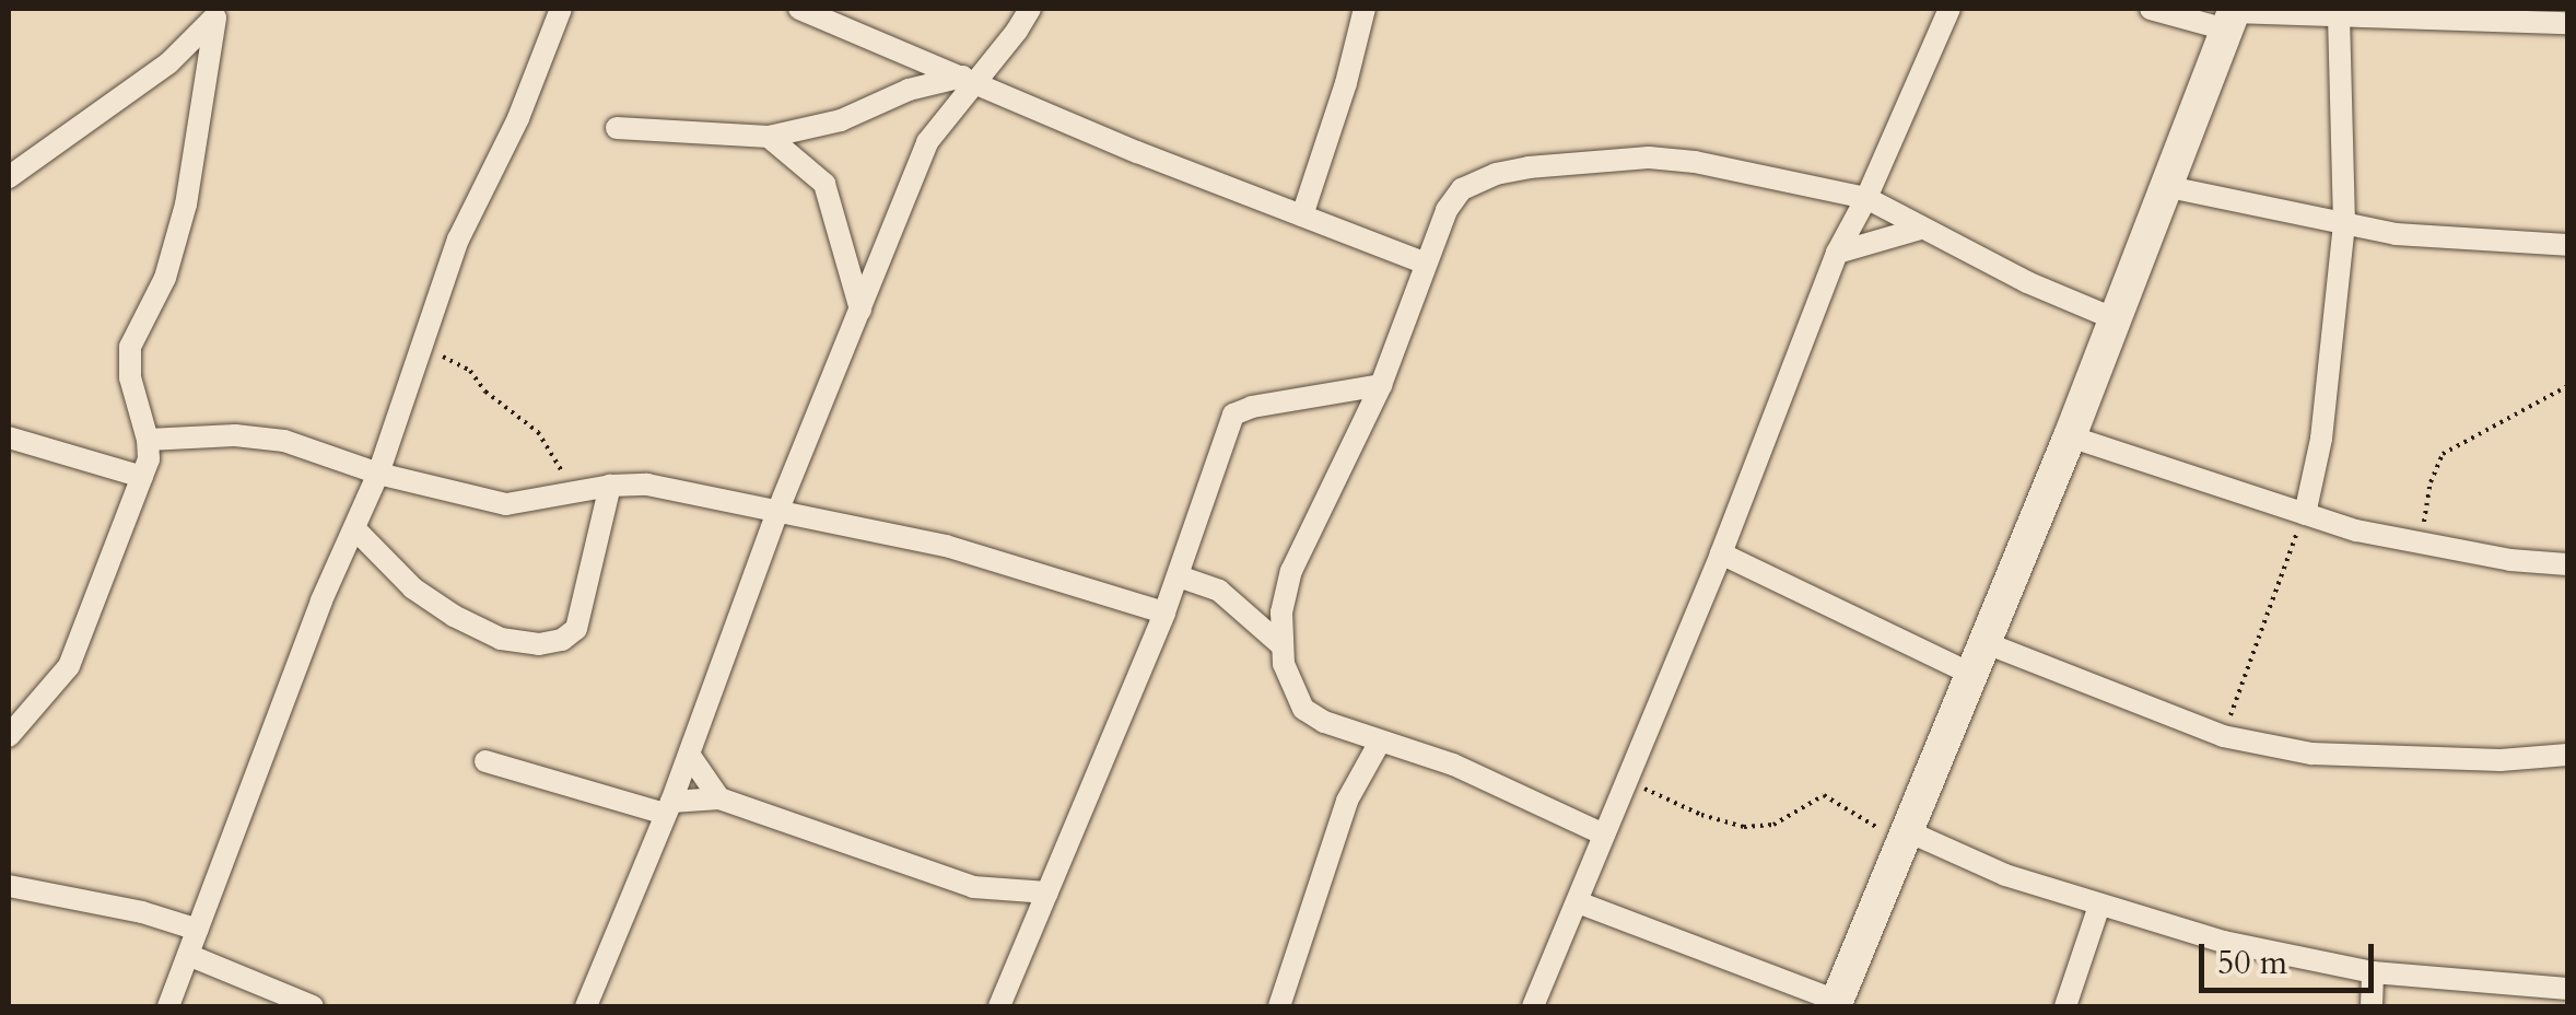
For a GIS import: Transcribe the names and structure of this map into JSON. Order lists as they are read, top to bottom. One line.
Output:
{"scale_bar":"50 m"}
